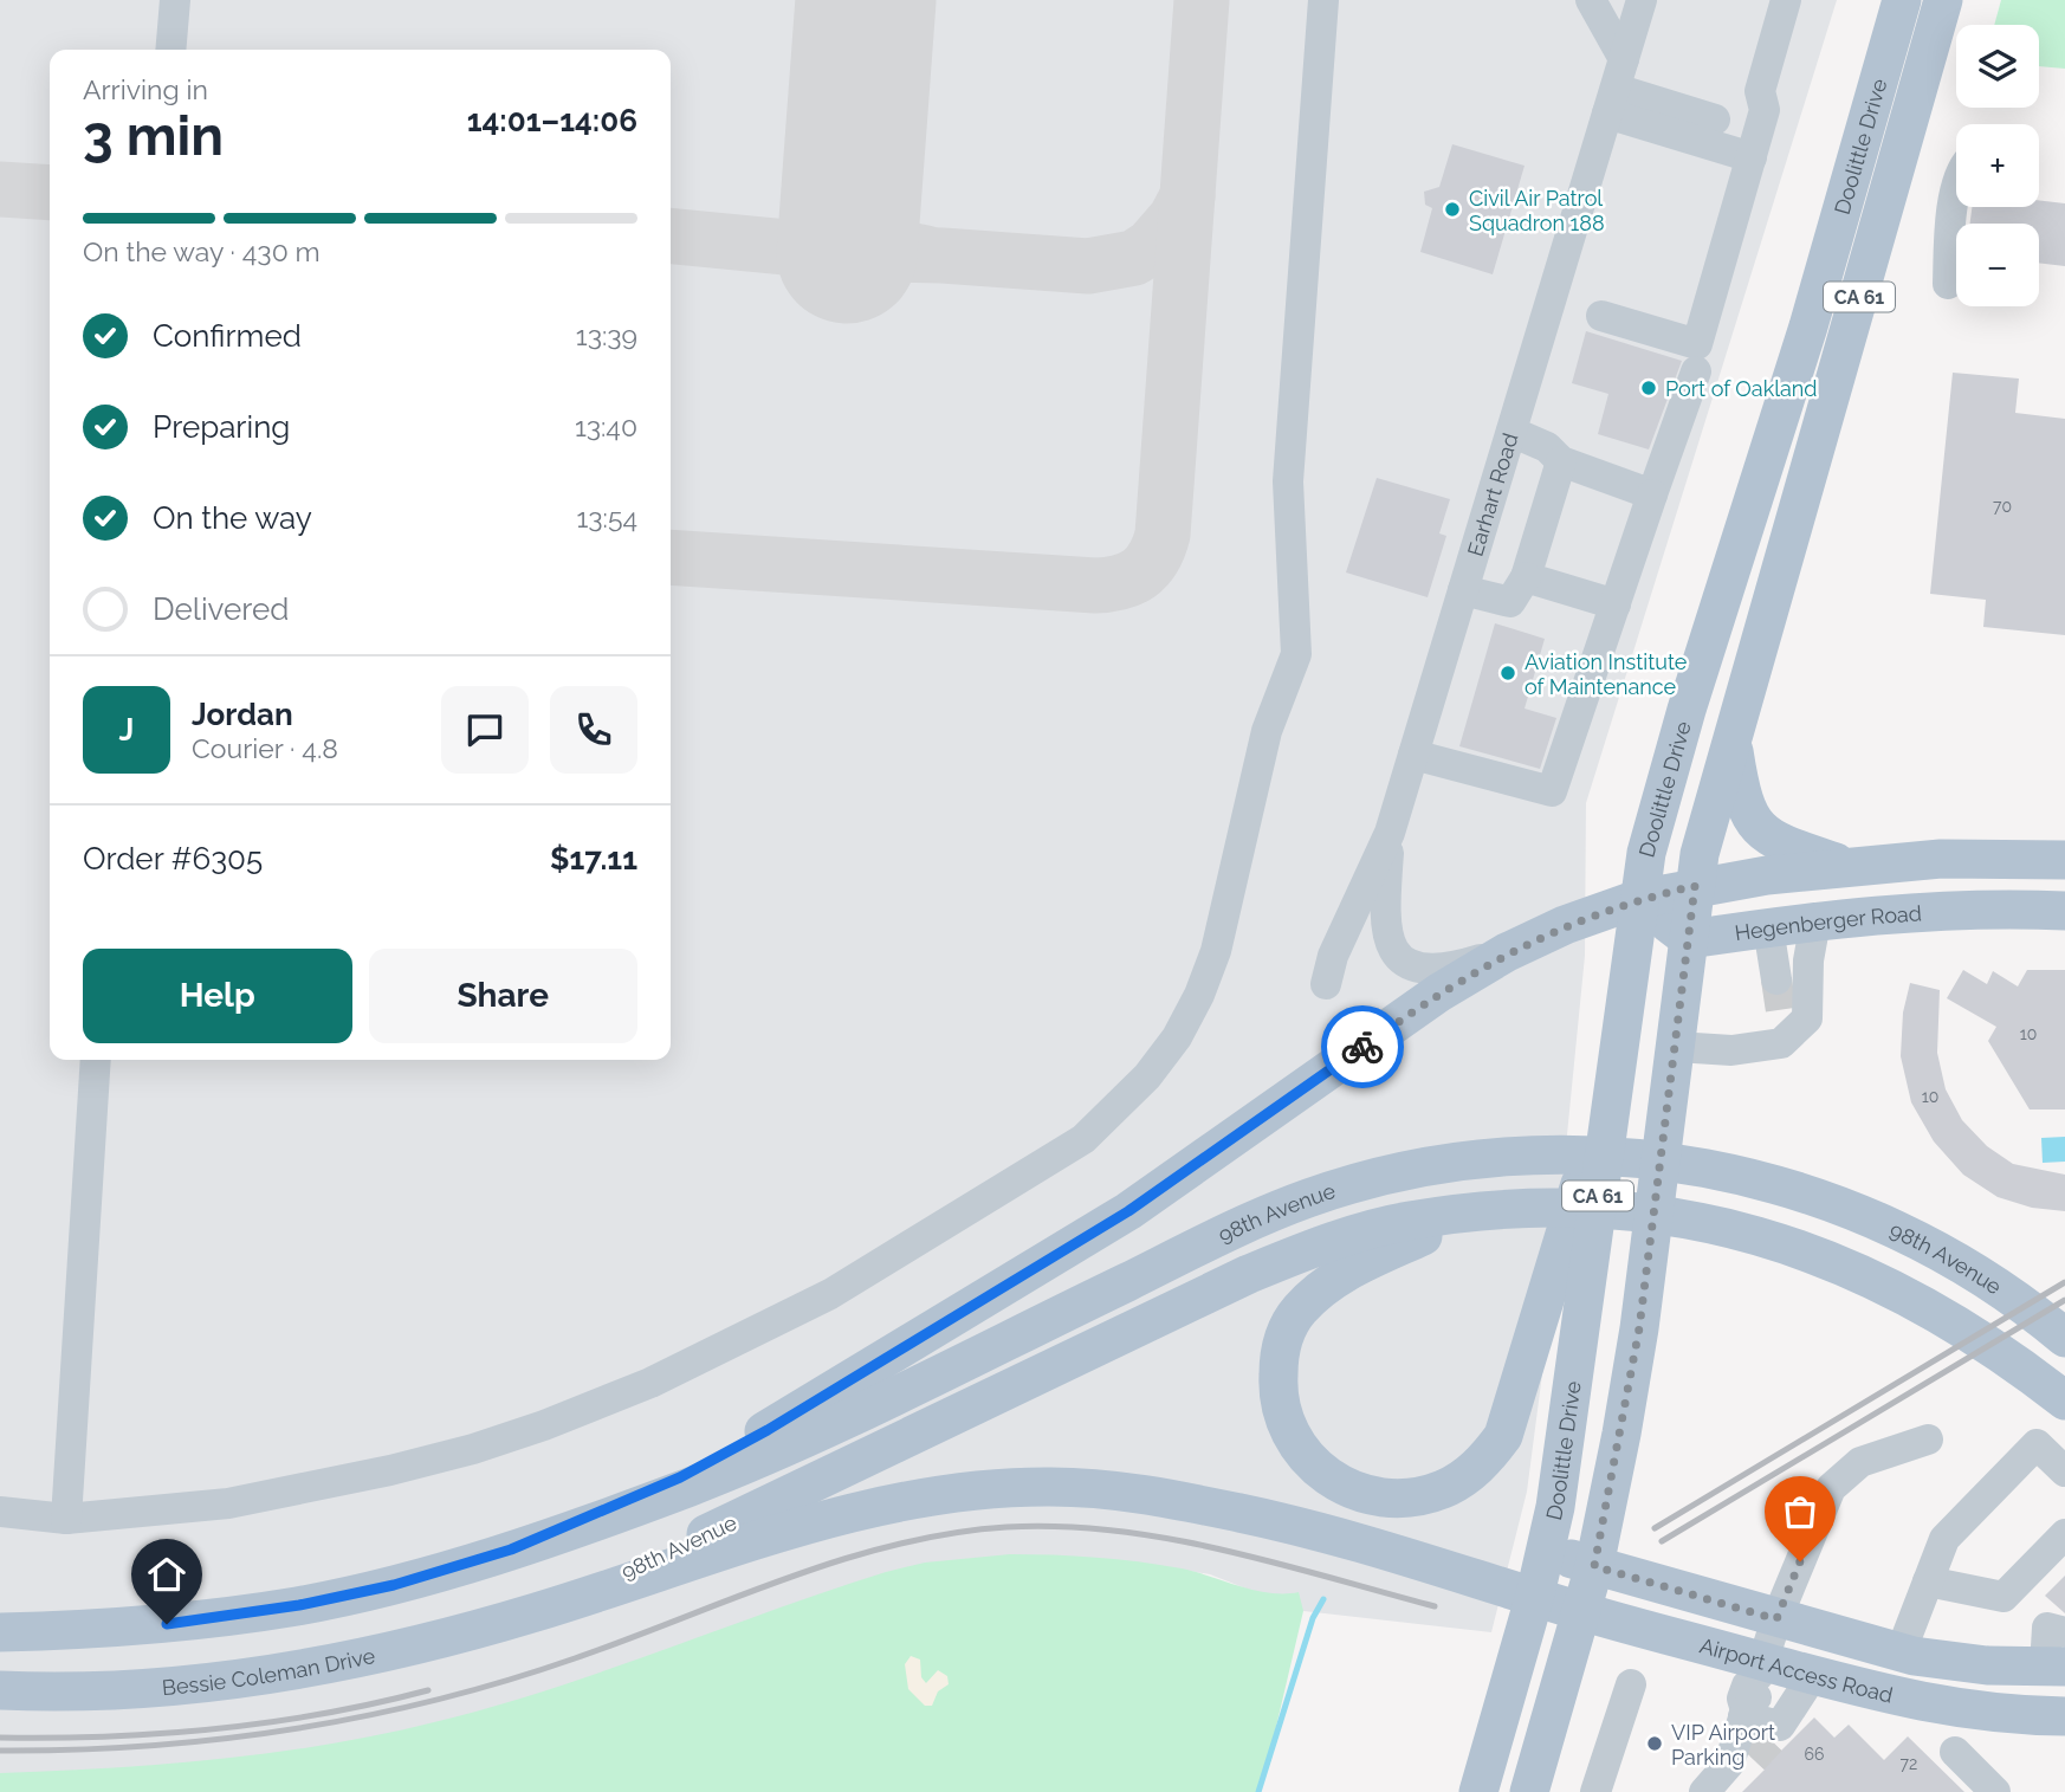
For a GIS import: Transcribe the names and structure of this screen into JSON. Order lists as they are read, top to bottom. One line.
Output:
{"streets":{"main road":["Doolittle Drive","CA 61","Hegenberger Road","98th Avenue","Bessie Coleman Drive","Airport Access Road"],"street":["Earhart Road"]},"crossings":[["Doolittle Drive","Hegenberger Road"],["Doolittle Drive","Airport Access Road"],["98th Avenue","Bessie Coleman Drive"],["98th Avenue","Airport Access Road"],["Bessie Coleman Drive","Airport Access Road"]],"places":["Civil Air Patrol Squadron 188","Port of Oakland","Aviation Institute of Maintenance","VIP Airport Parking"],"house_numbers":["70","10","10","66","72"],"page":{"map_buttons":["+","−"],"heading":["3 min","Arriving in","14:01–14:06"],"panel":["Jordan","Courier · 4.8","Order #6305","$17.11"],"bar":"On the way · 430 m","list":[["Confirmed","13:39"],["Preparing","13:40"],["On the way","13:54"],"Delivered"],"round":"J","buttons":["Help","Share"]}}
